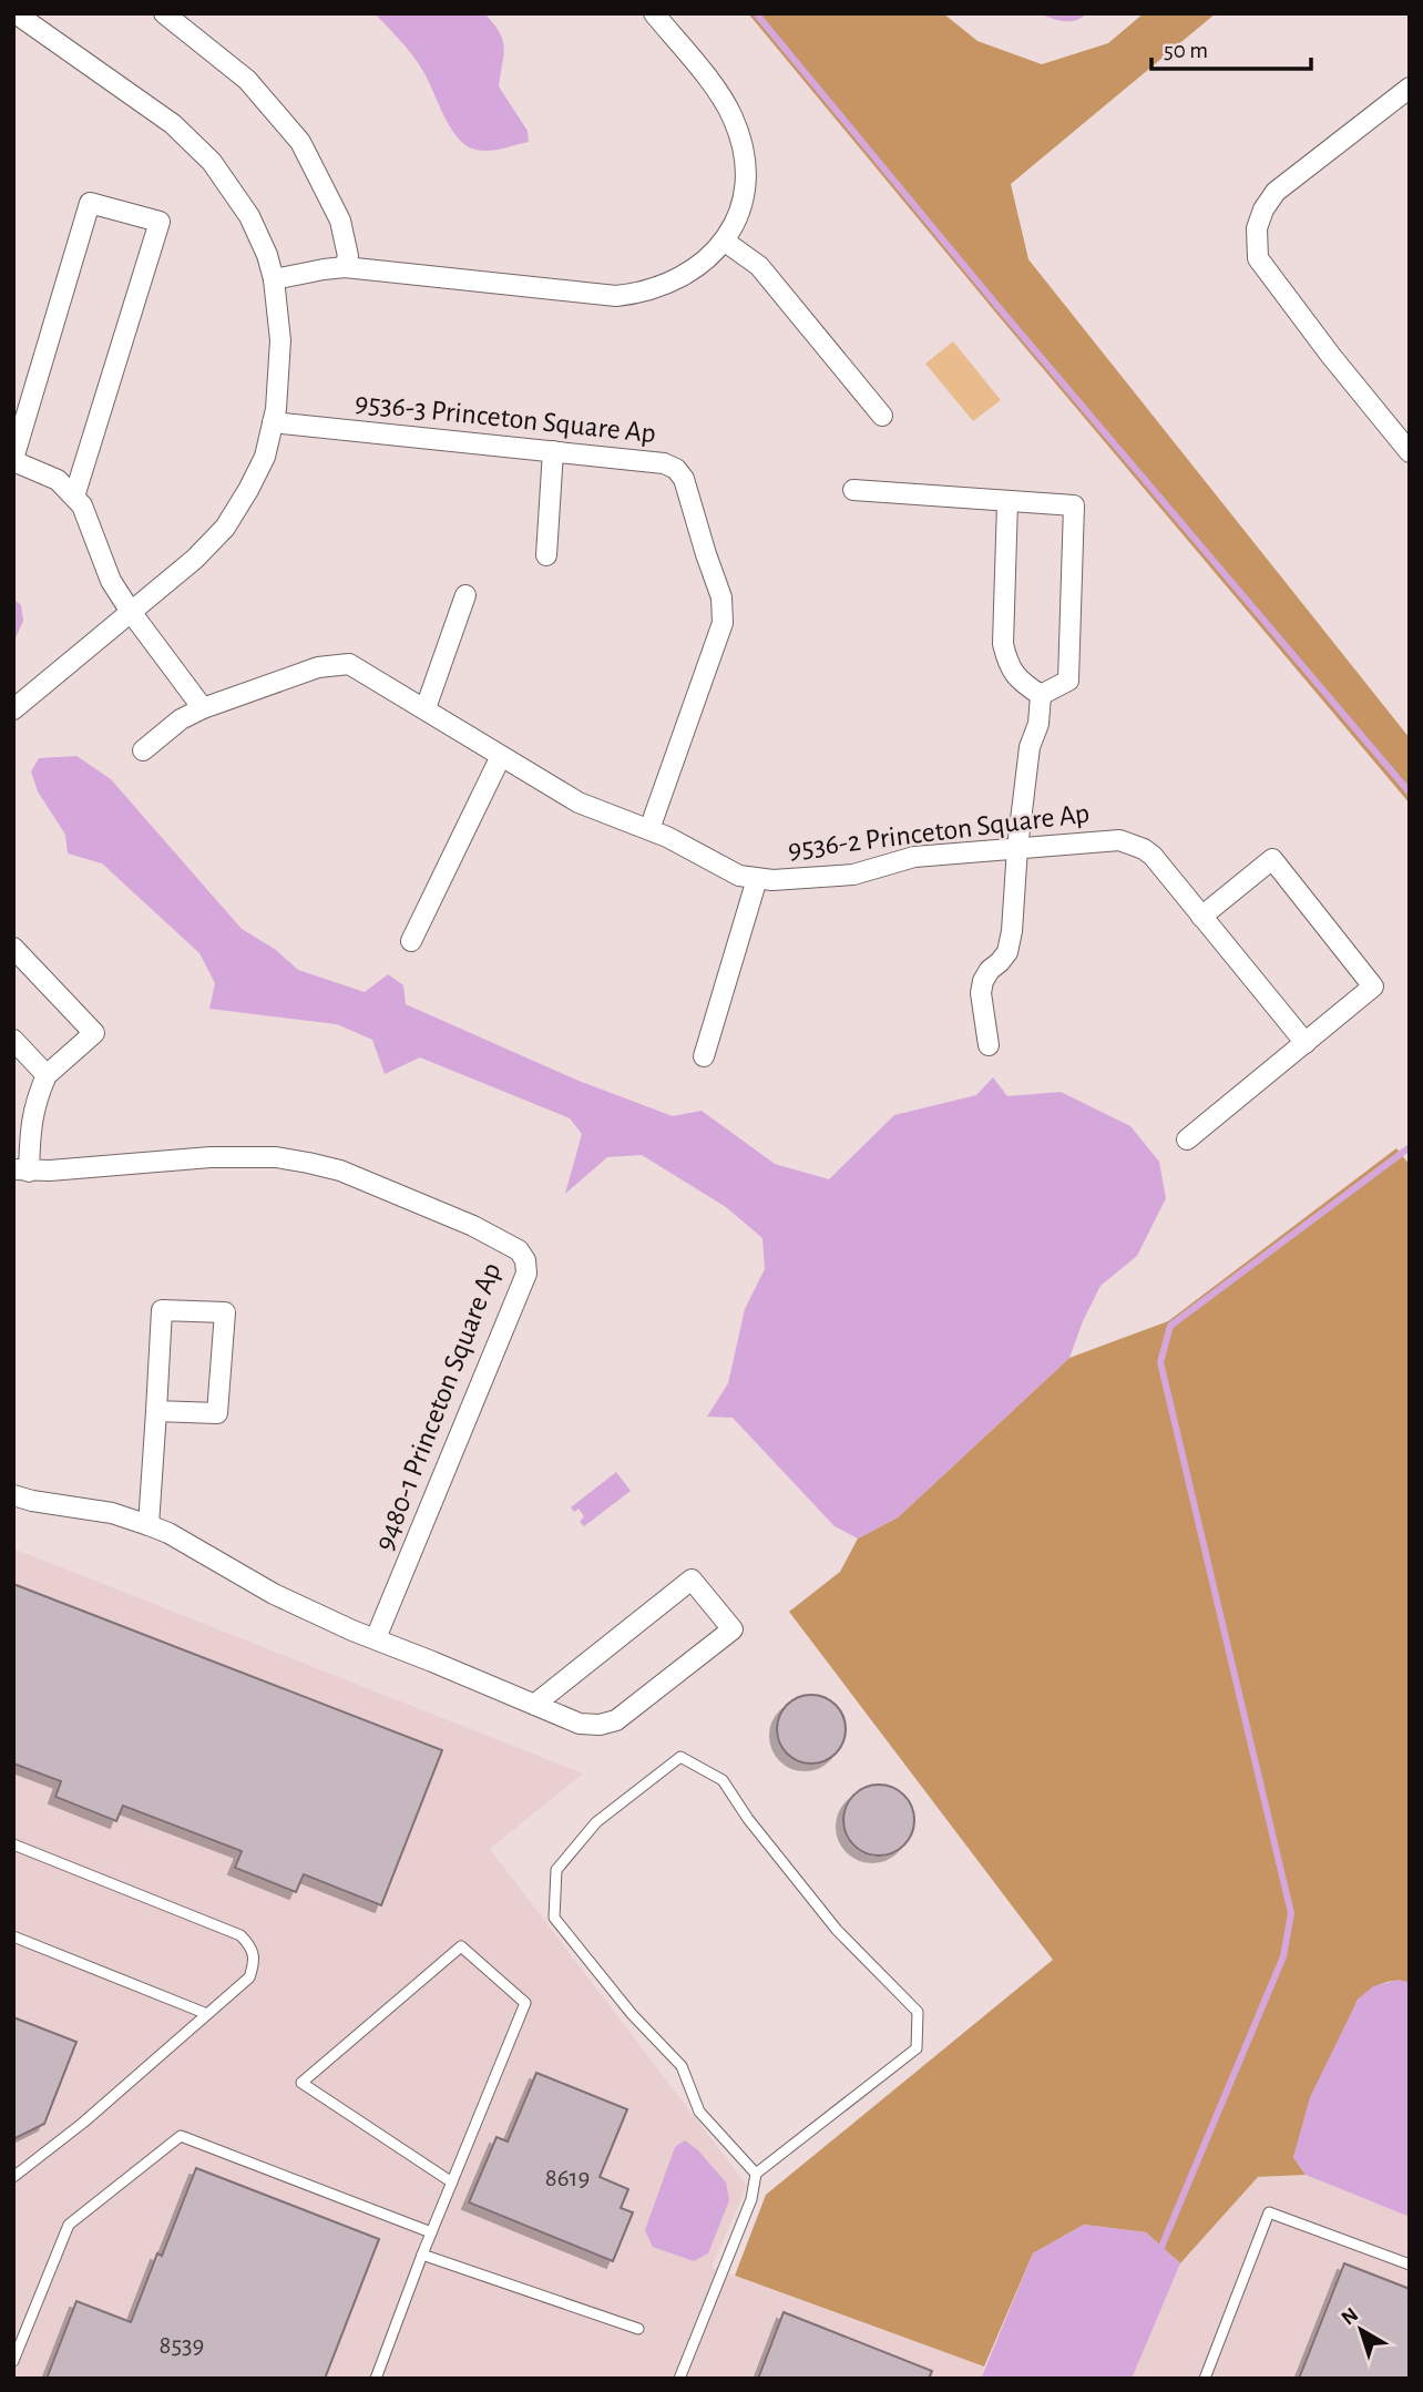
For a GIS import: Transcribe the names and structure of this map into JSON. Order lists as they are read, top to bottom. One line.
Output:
{"streets":{"street":["9536-3 Princeton Square Ap","9536-2 Princeton Square Ap","9480-1 Princeton Square Ap"]},"crossings":[["9536-3 Princeton Square Ap","9536-2 Princeton Square Ap"]],"house_numbers":["8619","8539"],"scale_bar":"50 m","north":"top left"}
